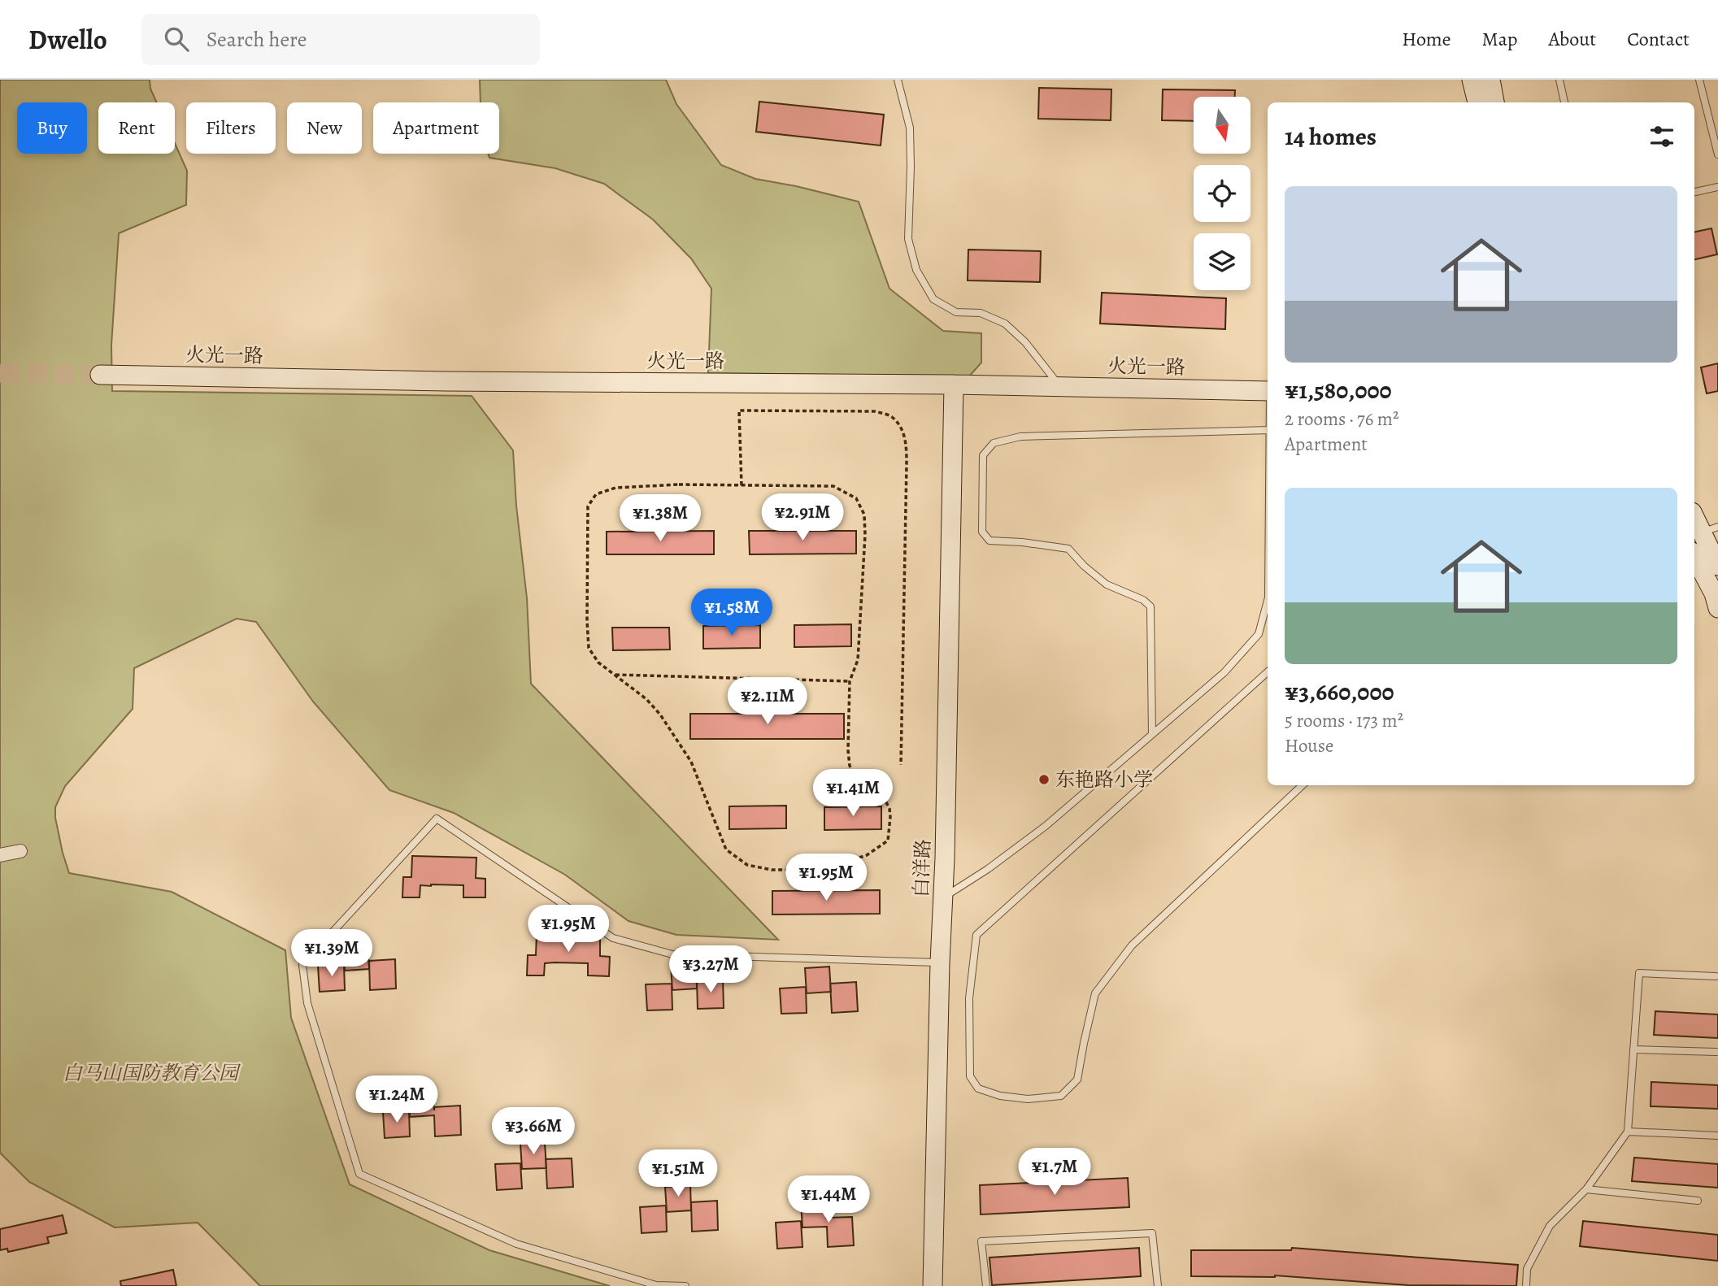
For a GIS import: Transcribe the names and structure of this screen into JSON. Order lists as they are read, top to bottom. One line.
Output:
{"streets":{"street":["火光一路","白洋路"]},"crossings":[["火光一路","白洋路"]],"parks":["白马山国防教育公园"],"places":["东艳路小学"],"north":"bottom","page":{"header":"Dwello","search":"Search here","nav":["Home","Map","About","Contact"],"chip":["Buy","Rent","Filters","New","Apartment"],"heading":"14 homes","list":[{"name":"¥1,580,000","note":"2 rooms · 76 m² · Apartment"},{"name":"¥3,660,000","note":"5 rooms · 173 m² · House"}],"price":["¥2.91M","¥1.38M","¥1.58M","¥2.11M","¥1.41M","¥1.95M","¥1.95M","¥1.39M","¥3.27M","¥1.24M","¥3.66M","¥1.7M","¥1.51M","¥1.44M"]}}
